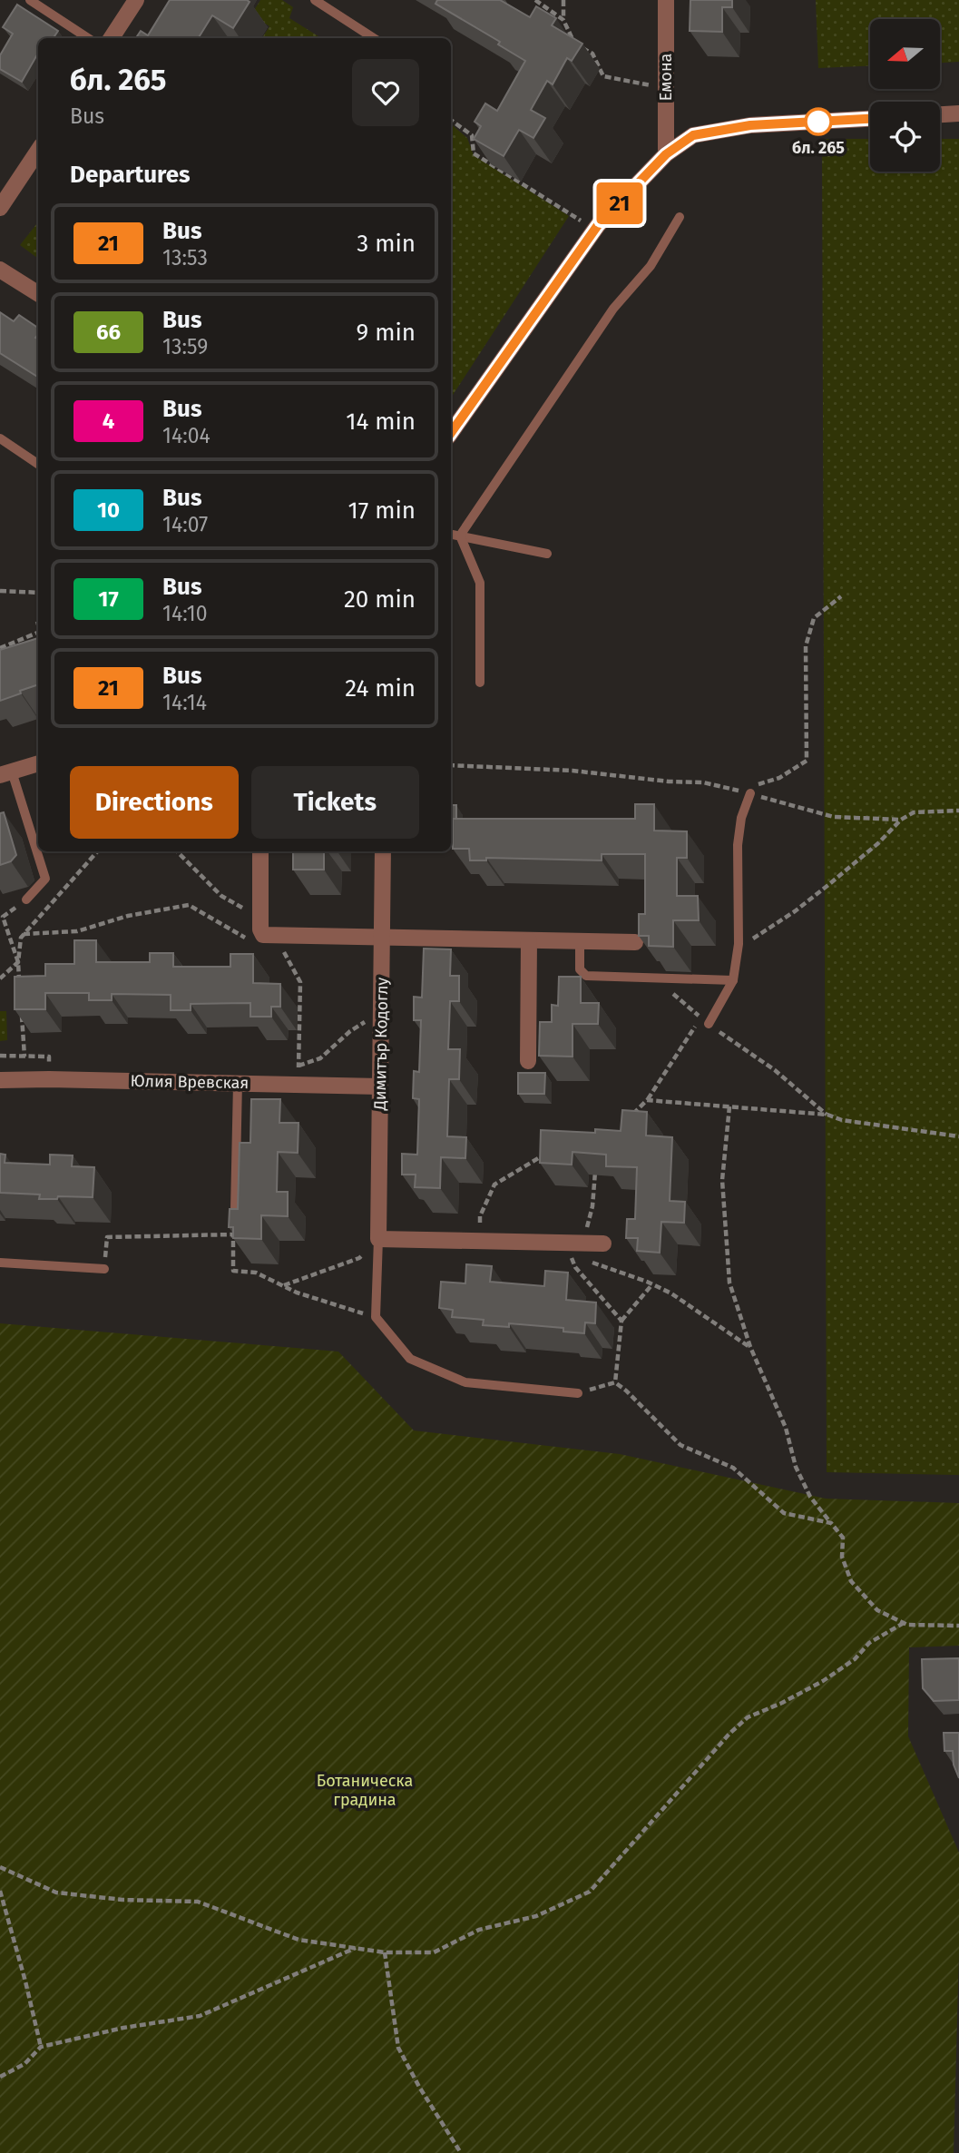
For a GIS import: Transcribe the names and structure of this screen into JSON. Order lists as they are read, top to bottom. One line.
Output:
{"streets":{"street":["Емона","Димитър Кодоглу","Юлия Вревская"]},"crossings":[["Димитър Кодоглу","Юлия Вревская"]],"parks":["Ботаническа градина"],"places":["бл. 265"],"lines":["bus line 21"],"north":"left","page":{"on_map":"21","heading":[["бл. 265","Bus"],"Departures"],"list":[{"mark":"21","name":"Bus","note":"13:53","value":"3 min"},{"mark":"66","name":"Bus","note":"13:59","value":"9 min"},{"mark":"4","name":"Bus","note":"14:04","value":"14 min"},{"mark":"10","name":"Bus","note":"14:07","value":"17 min"},{"mark":"17","name":"Bus","note":"14:10","value":"20 min"},{"mark":"21","name":"Bus","note":"14:14","value":"24 min"}],"buttons":["Directions","Tickets"]}}
